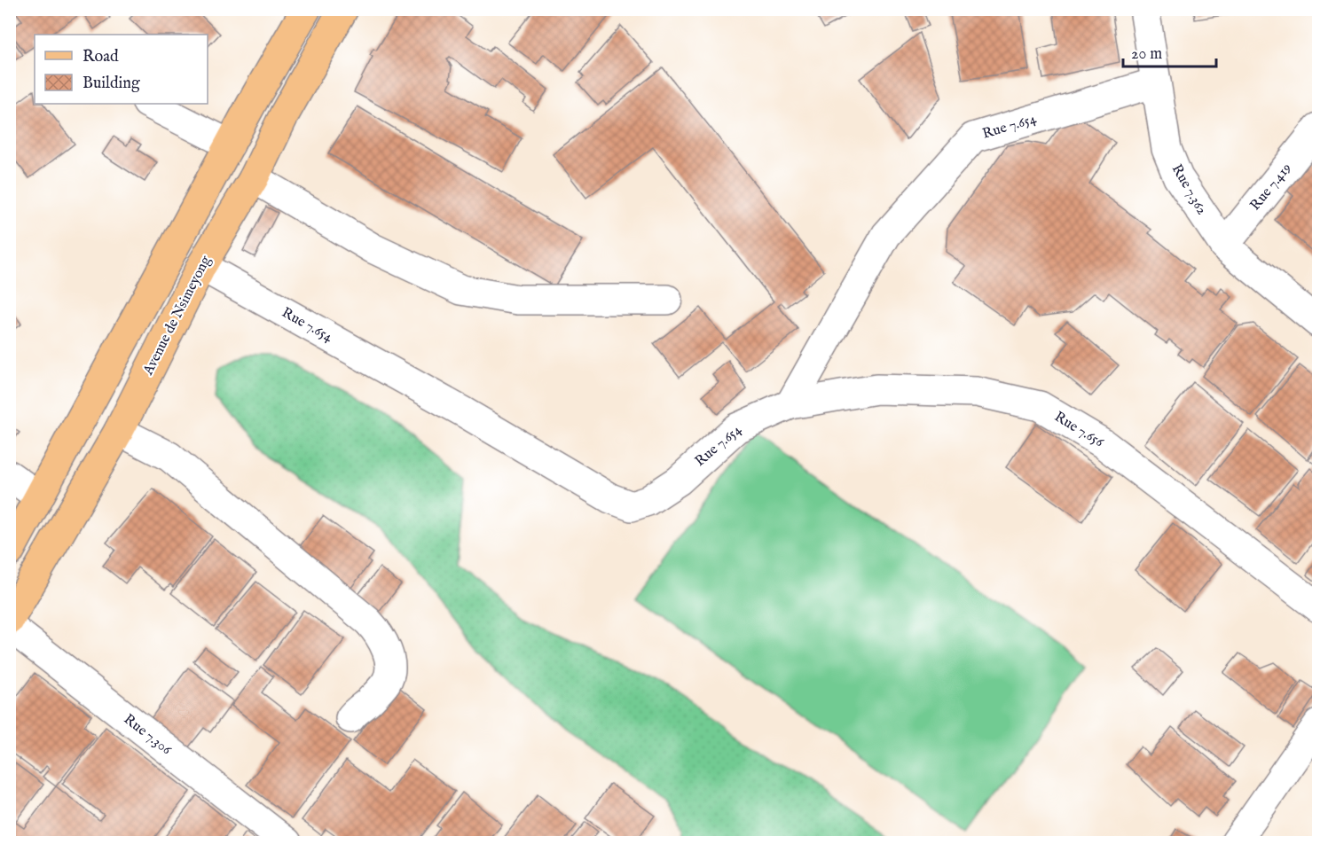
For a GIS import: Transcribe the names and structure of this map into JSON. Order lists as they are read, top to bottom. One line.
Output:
{"streets":{"main road":["Avenue de Nsimeyong"],"street":["Rue 7.654","Rue 7.419","Rue 7.362","Rue 7.656","Rue 7.306"]},"crossings":[["Rue 7.654","Rue 7.362"],["Rue 7.654","Avenue de Nsimeyong"],["Rue 7.654","Rue 7.656"],["Rue 7.419","Rue 7.362"]],"legend":["Road","Building"],"scale_bar":"20 m"}
